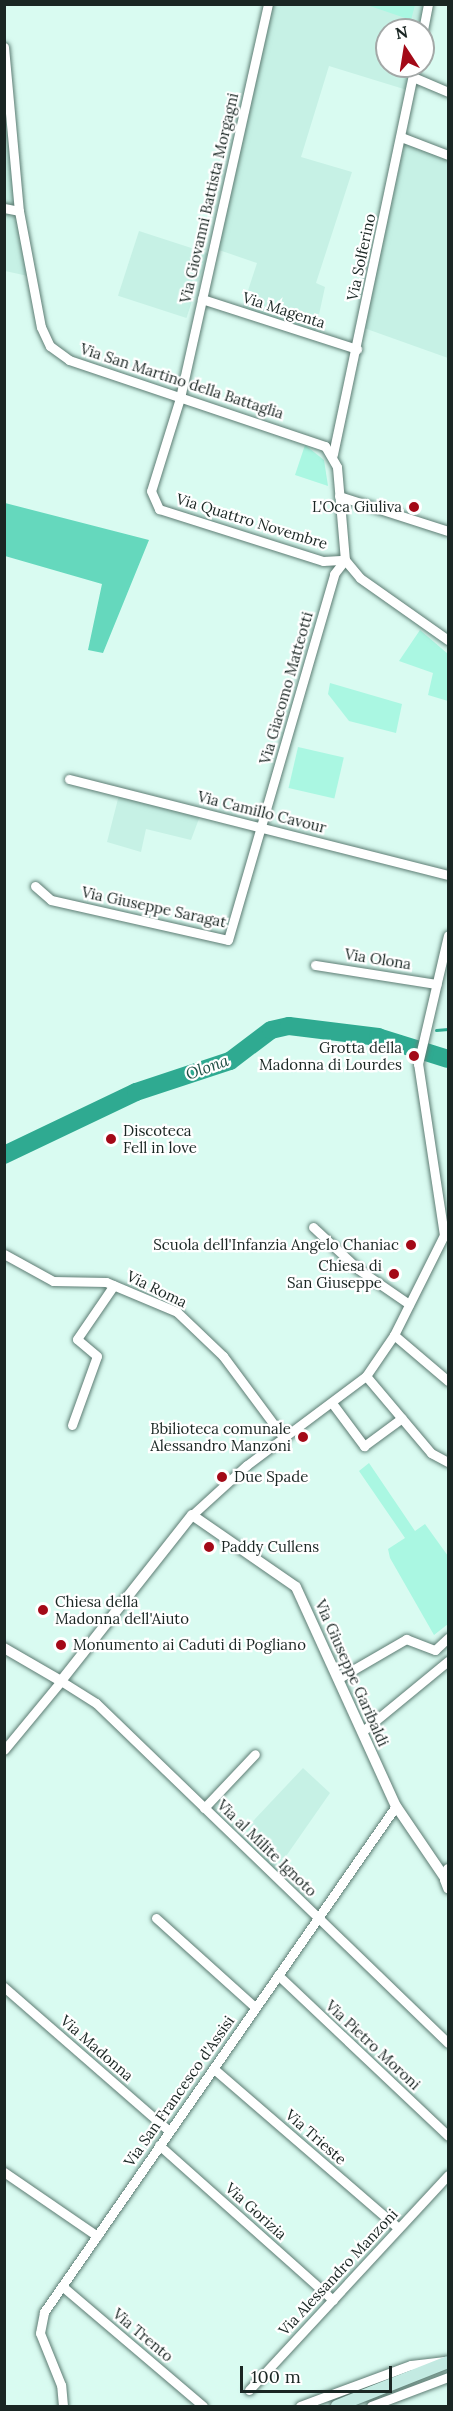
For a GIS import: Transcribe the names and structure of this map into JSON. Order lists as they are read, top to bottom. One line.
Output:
{"streets":{"street":["Via Giovanni Battista Morgagni","Via Solferino","Via Magenta","Via San Martino della Battaglia","Via Quattro Novembre","Via Giacomo Matteotti","Via Camillo Cavour","Via Giuseppe Saragat","Via Olona","Via Roma","Via Giuseppe Garibaldi","Via al Milite Ignoto","Via Pietro Moroni","Via Madonna","Via San Francesco d'Assisi","Via Trieste","Via Gorizia","Via Alessandro Manzoni","Via Trento"]},"crossings":[["Via Giovanni Battista Morgagni","Via Magenta"],["Via Giovanni Battista Morgagni","Via San Martino della Battaglia"],["Via Giovanni Battista Morgagni","Via Quattro Novembre"],["Via Solferino","Via Magenta"],["Via Solferino","Via San Martino della Battaglia"],["Via San Martino della Battaglia","Via Quattro Novembre"],["Via Quattro Novembre","Via Giacomo Matteotti"],["Via Giacomo Matteotti","Via Camillo Cavour"],["Via Giacomo Matteotti","Via Giuseppe Saragat"],["Via Camillo Cavour","Via Giuseppe Saragat"],["Via Giuseppe Garibaldi","Via San Francesco d'Assisi"],["Via al Milite Ignoto","Via San Francesco d'Assisi"],["Via Pietro Moroni","Via San Francesco d'Assisi"],["Via Madonna","Via San Francesco d'Assisi"],["Via San Francesco d'Assisi","Via Trieste"],["Via San Francesco d'Assisi","Via Gorizia"],["Via San Francesco d'Assisi","Via Trento"],["Via Trieste","Via Alessandro Manzoni"],["Via Gorizia","Via Alessandro Manzoni"]],"water":["Olona"],"places":["L'Oca Giuliva","Grotta della Madonna di Lourdes","Discoteca Fell in love","Scuola dell'Infanzia Angelo Chaniac","Chiesa di San Giuseppe","Bbilioteca comunale Alessandro Manzoni","Due Spade","Paddy Cullens","Chiesa della Madonna dell'Aiuto","Monumento ai Caduti di Pogliano"],"scale_bar":"100 m","north":"top"}
